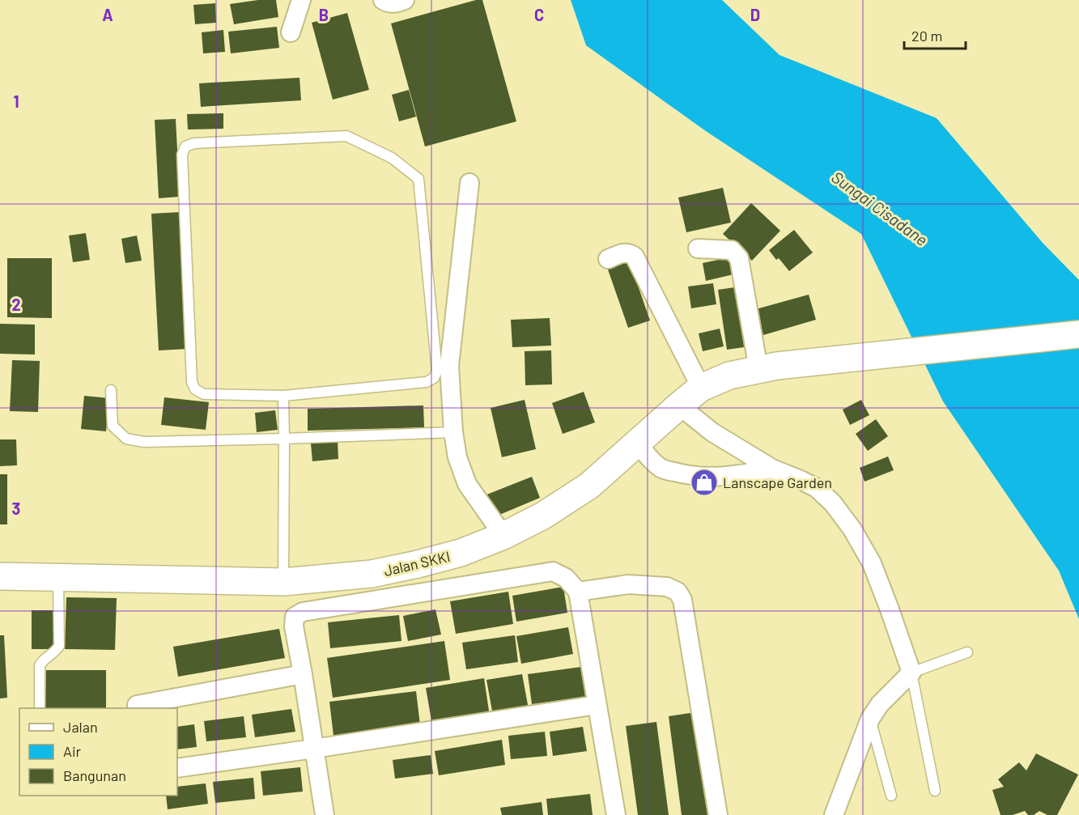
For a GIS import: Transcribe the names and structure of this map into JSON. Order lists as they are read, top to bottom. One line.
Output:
{"streets":{"main road":["Jalan SKKI"]},"water":["Sungai Cisadane"],"places":{"shop":["Lanscape Garden"]},"legend":["Jalan","Air","Bangunan"],"scale_bar":"20 m","grid":{"columns":["A","B","C","D"],"rows":["1","2","3"]}}
